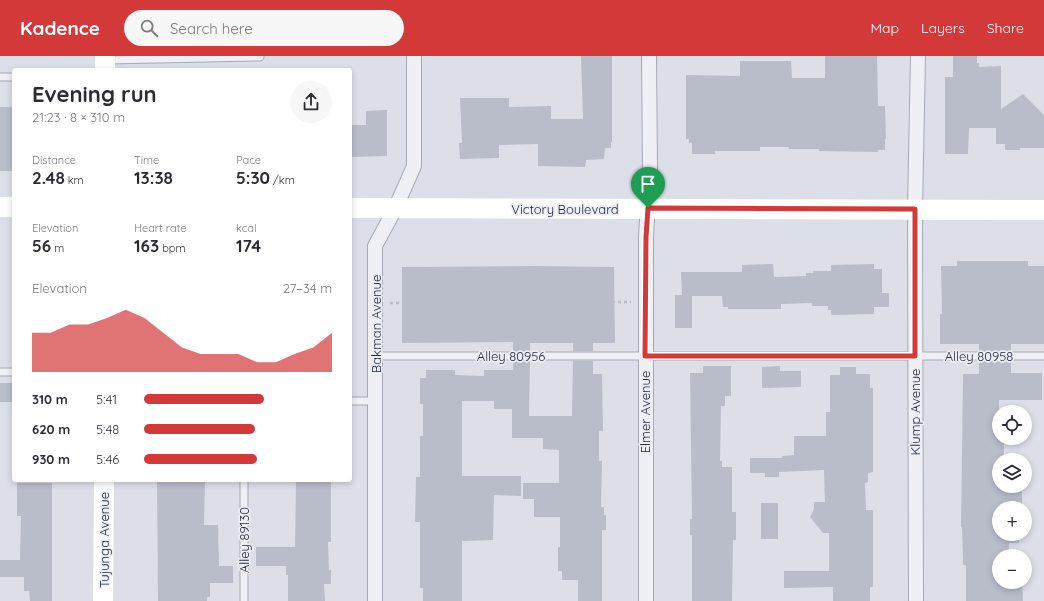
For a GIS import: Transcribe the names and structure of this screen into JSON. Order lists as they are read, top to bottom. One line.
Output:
{"streets":{"main road":["Victory Boulevard","Tujunga Avenue"],"street":["Bakman Avenue","Elmer Avenue","Klump Avenue"],"lane":["Alley 80956","Alley 80958","Alley 89130"]},"crossings":[["Victory Boulevard","Bakman Avenue"],["Victory Boulevard","Elmer Avenue"],["Victory Boulevard","Klump Avenue"],["Bakman Avenue","Alley 80956"],["Alley 80956","Alley 80958"],["Alley 80956","Elmer Avenue"],["Alley 80956","Klump Avenue"],["Alley 80958","Klump Avenue"]],"page":{"header":"Kadence","search":"Search here","nav":["Map","Layers","Share"],"heading":["Evening run","21:23 · 8 × 310 m"],"stats":[["Distance","2.48 km"],["Time","13:38"],["Pace","5:30 /km"],["Elevation","56 m"],["Heart rate","163 bpm"],["kcal","174"]],"chart":["Elevation","27–34 m"],"list":[{"name":"310 m","note":"5:41"},{"name":"620 m","note":"5:48"},{"name":"930 m","note":"5:46"}],"map_buttons":["+","−"]}}
